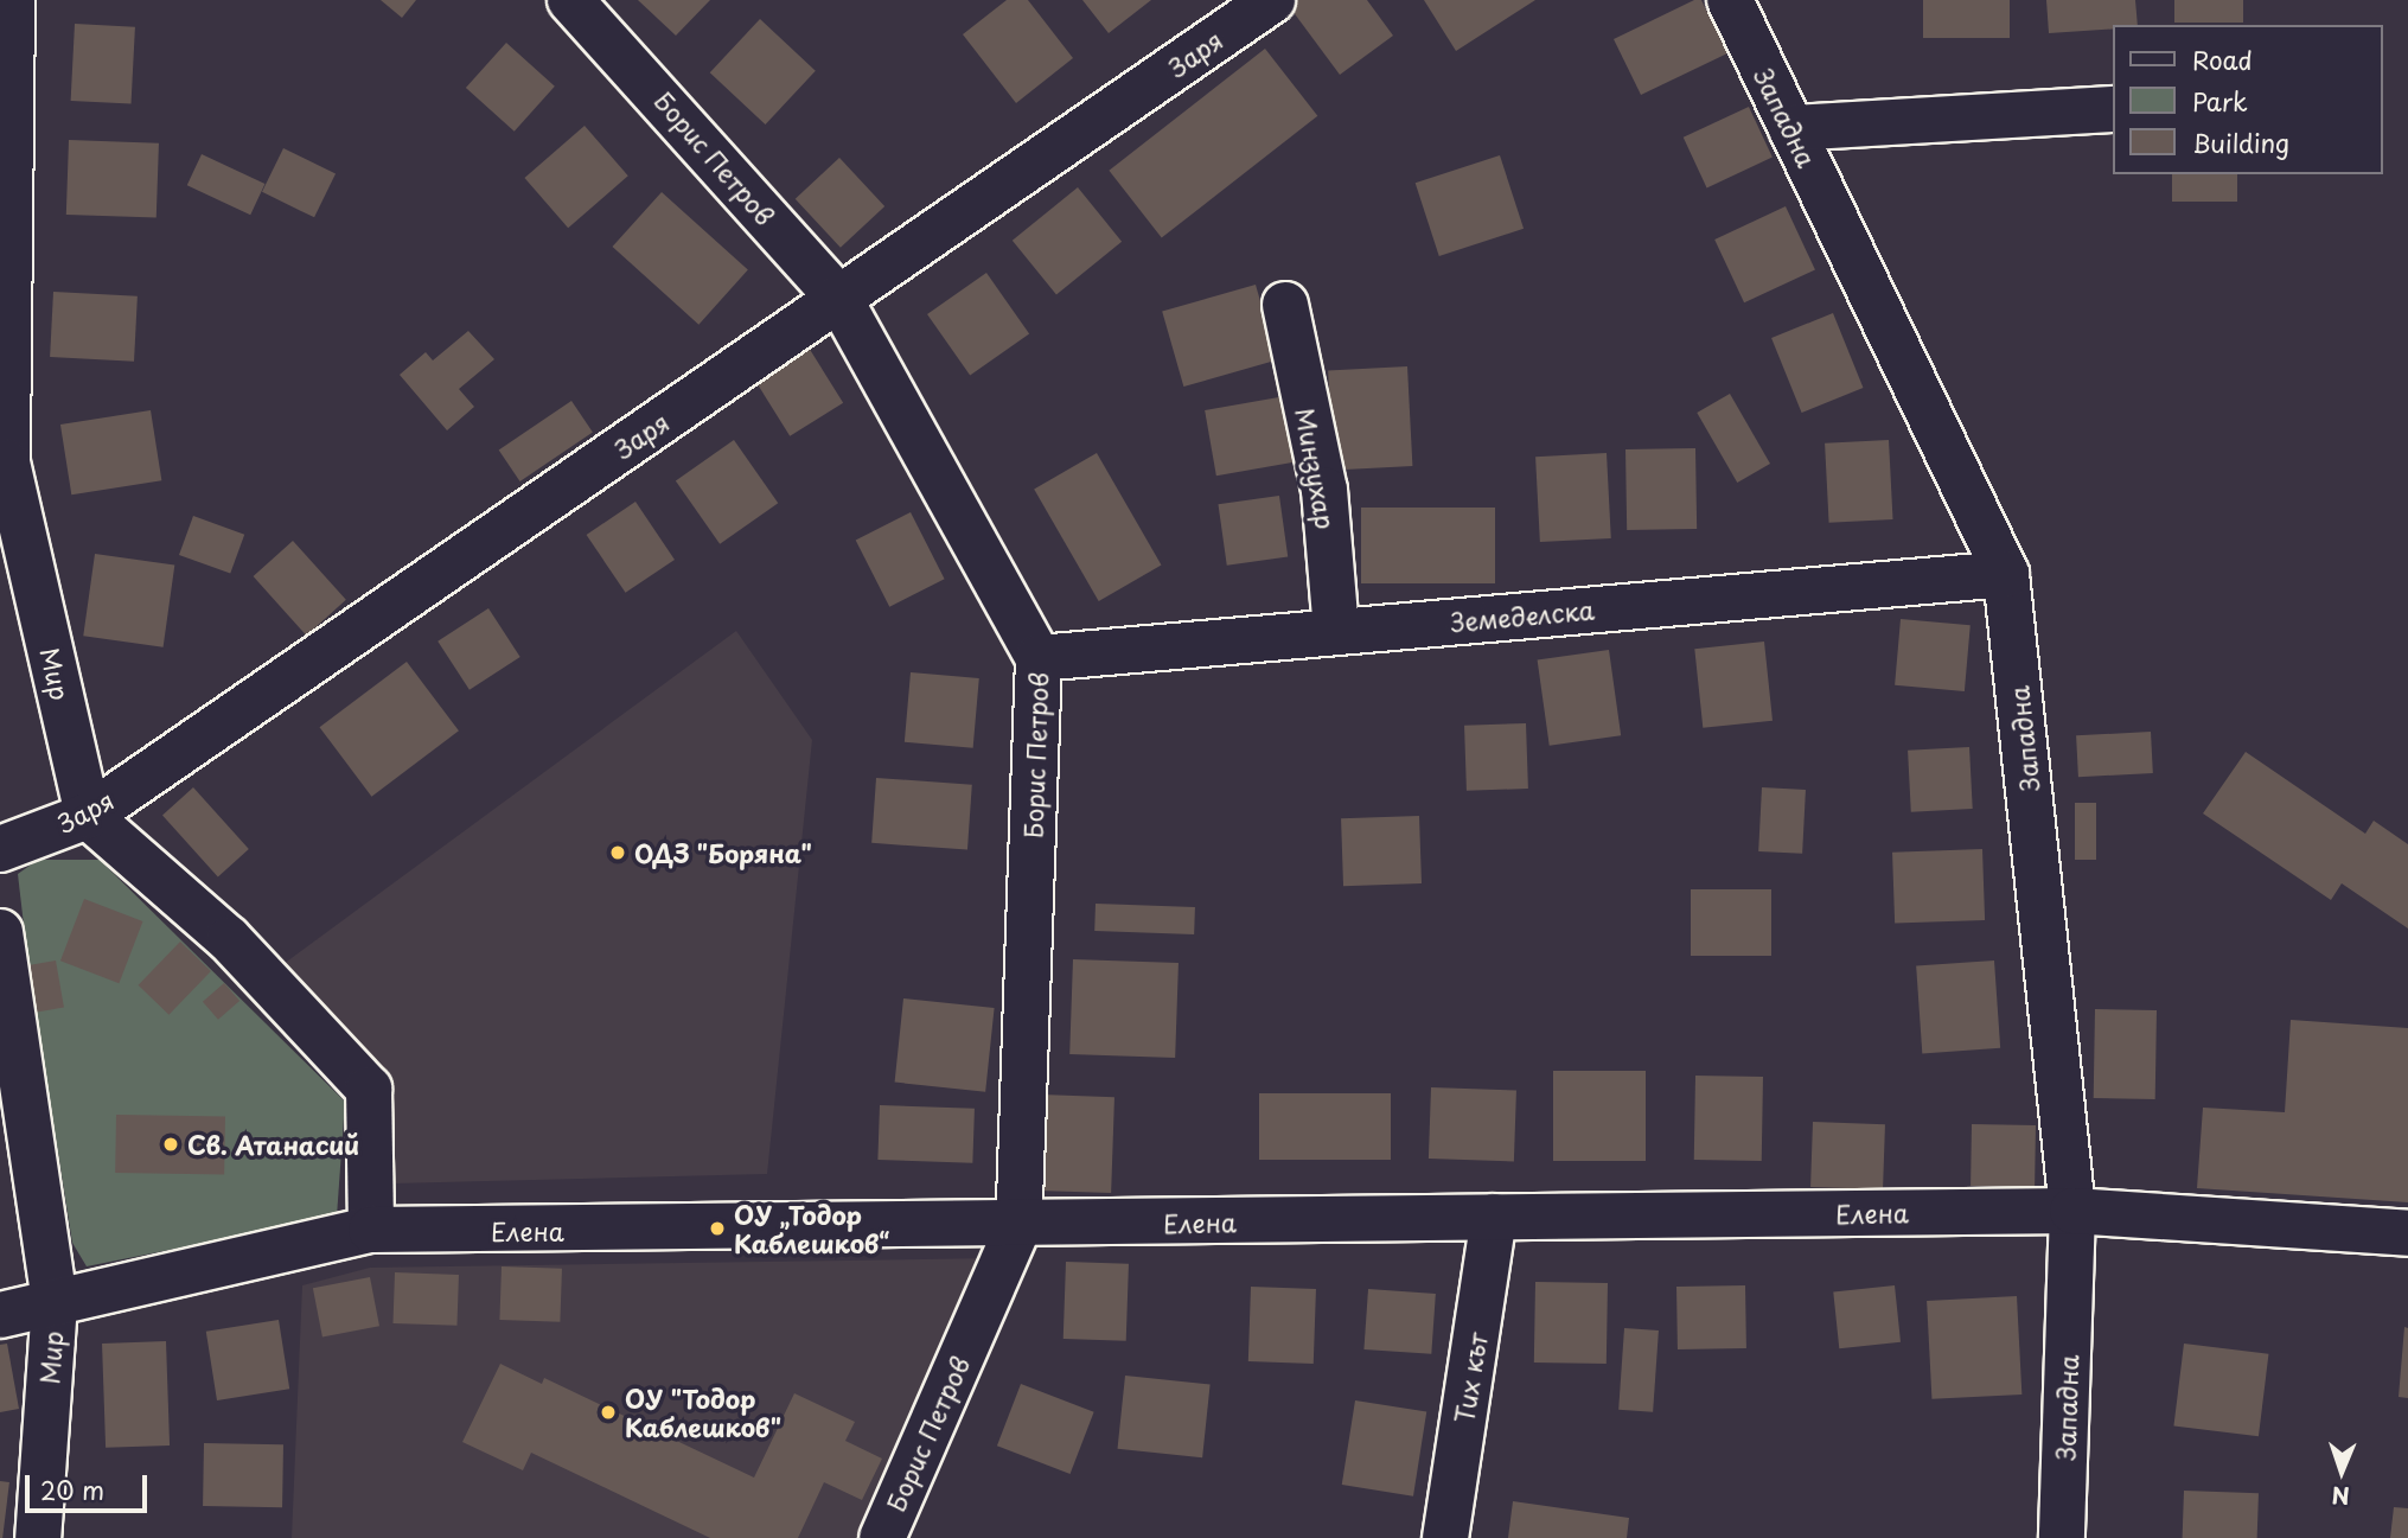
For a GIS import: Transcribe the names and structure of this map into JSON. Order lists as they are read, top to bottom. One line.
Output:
{"streets":{"street":["Заря","Западна","Борис Петров","Минзухар","Земеделска","Мир","Елена","Тих кът"]},"crossings":[["Заря","Борис Петров"],["Заря","Мир"],["Западна","Земеделска"],["Западна","Елена"],["Борис Петров","Земеделска"],["Борис Петров","Елена"],["Минзухар","Земеделска"],["Мир","Елена"],["Елена","Тих кът"]],"places":["ОДЗ \"Боряна\"","Св. Атанасий","ОУ „Тодор Каблешков“","ОУ \"Тодор Каблешков\""],"legend":["Road","Park","Building"],"scale_bar":"20 m","north":"bottom"}
